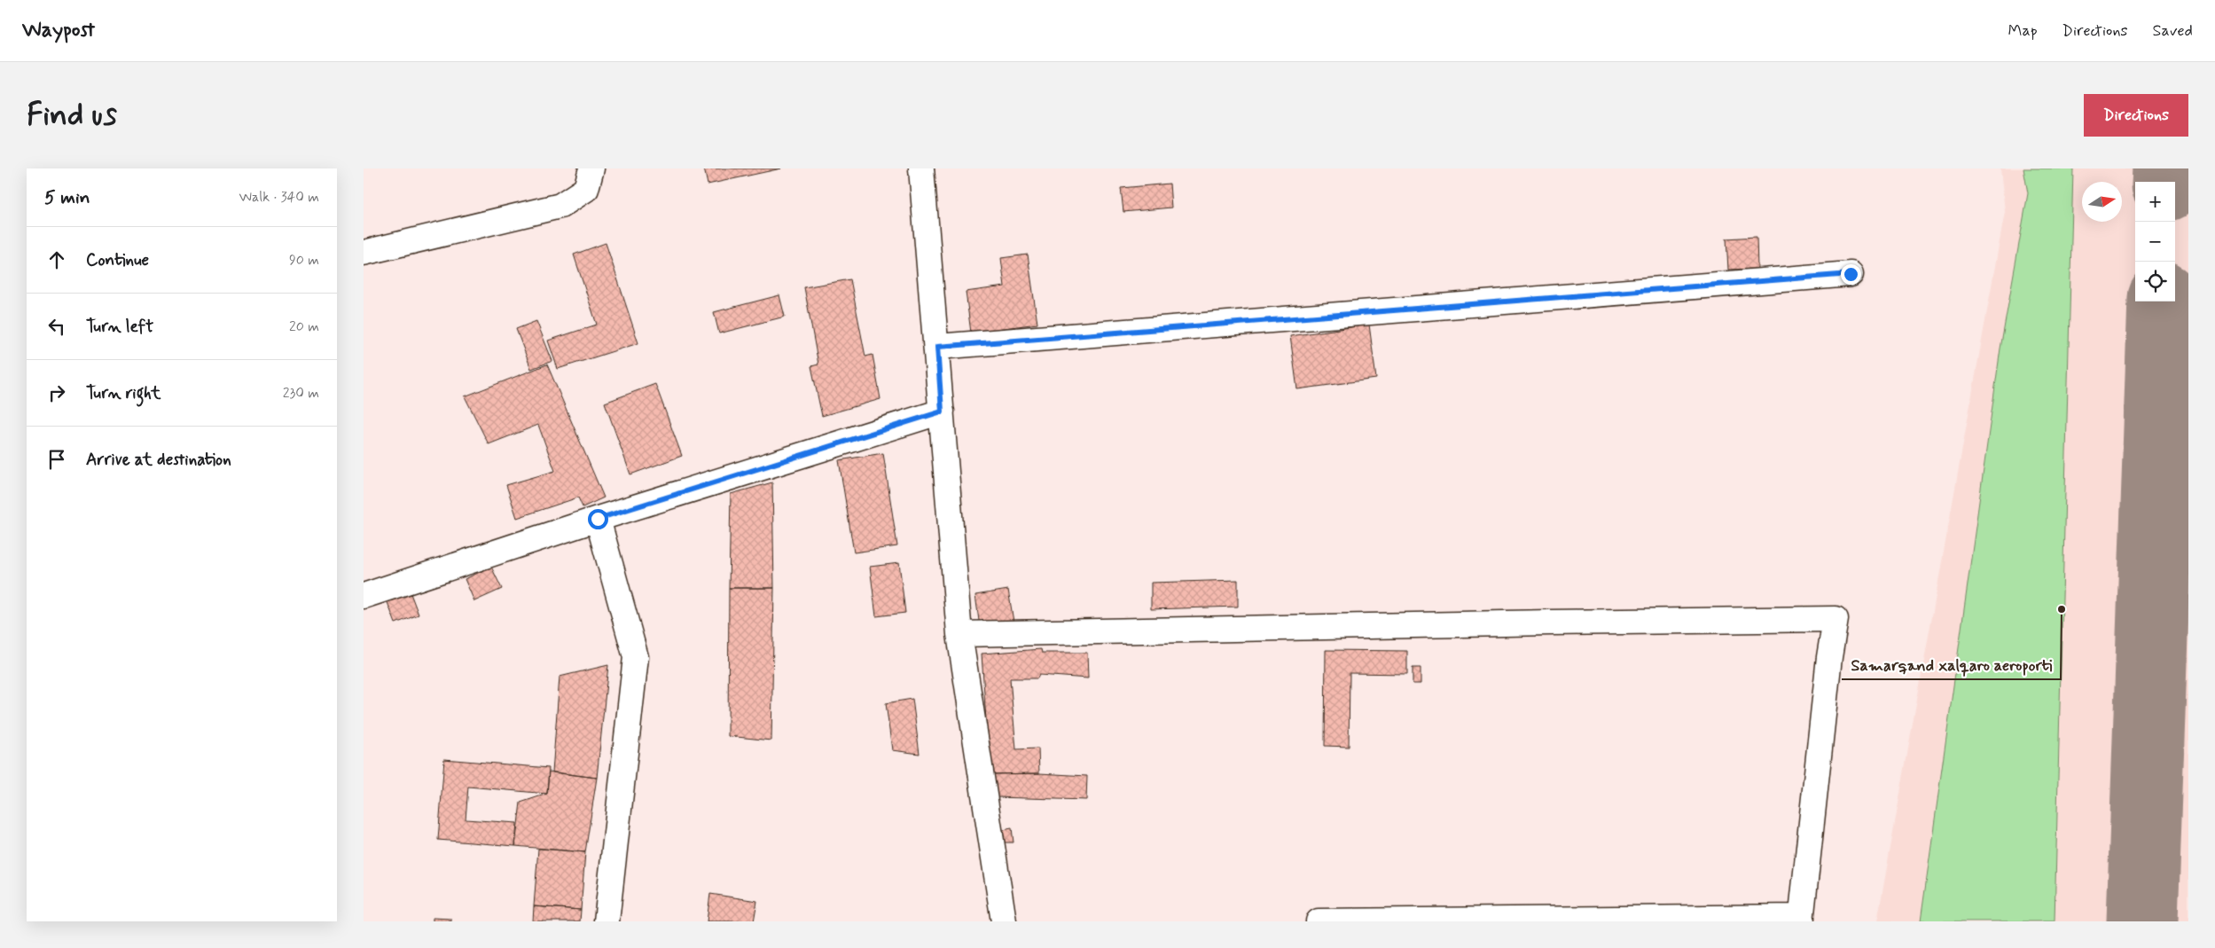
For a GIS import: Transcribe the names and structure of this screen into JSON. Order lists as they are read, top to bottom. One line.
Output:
{"places":["Samarqand xalqaro aeroporti"],"north":"right","page":{"header":"Waypost","nav":["Map","Directions","Saved"],"buttons":"Directions","title":"Find us","heading":["5 min","Walk · 340 m"],"map_buttons":["+","−"],"list":[["Continue","90 m"],["Turn left","20 m"],["Turn right","230 m"],"Arrive at destination"]}}
